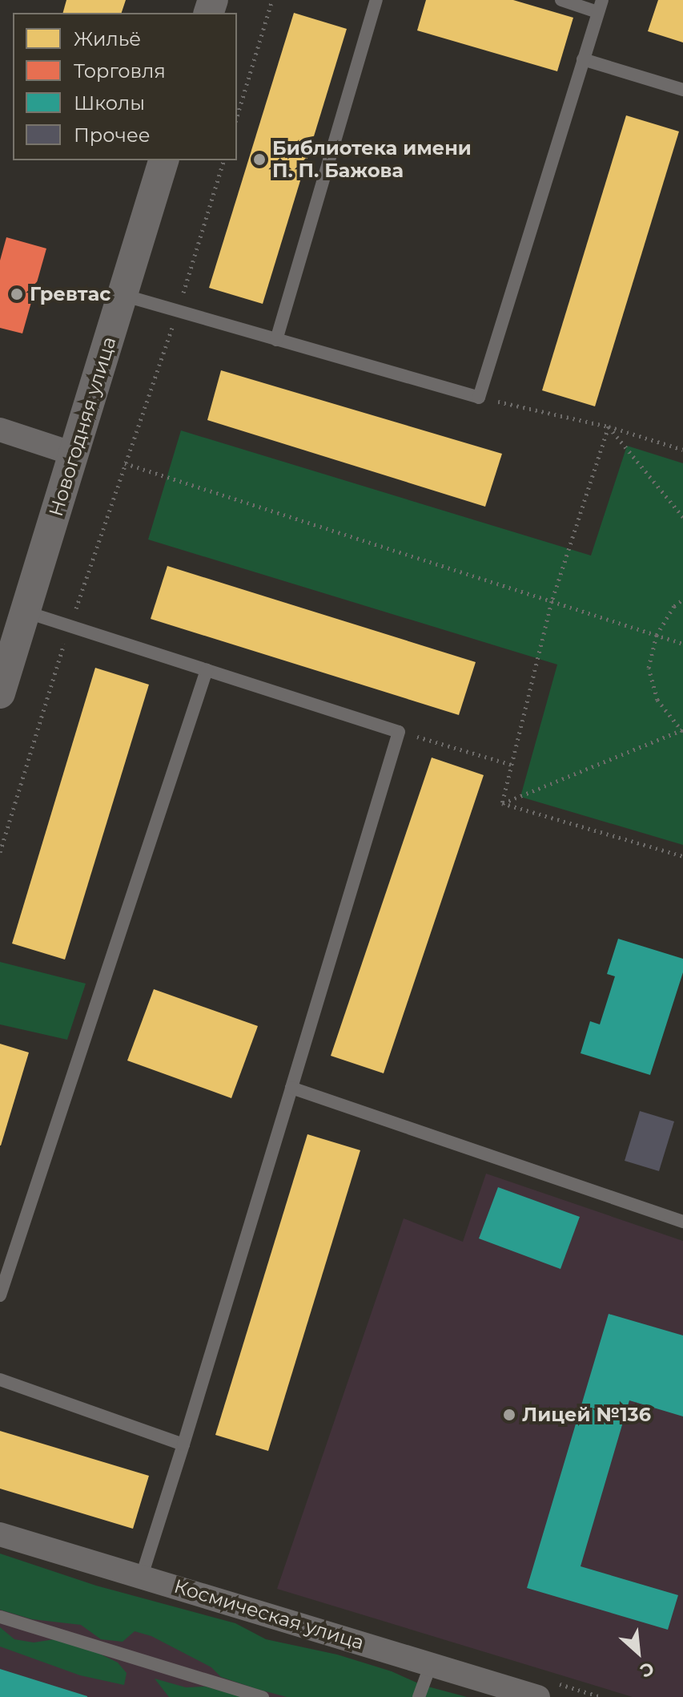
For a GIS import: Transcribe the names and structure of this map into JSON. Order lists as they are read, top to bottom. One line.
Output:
{"streets":{"street":["Новогодняя улица","Космическая улица"]},"places":["Библиотека имени П. П. Бажова","Гревтас","Лицей №136"],"legend":["Жильё","Торговля","Школы","Прочее"],"north":"bottom right"}
